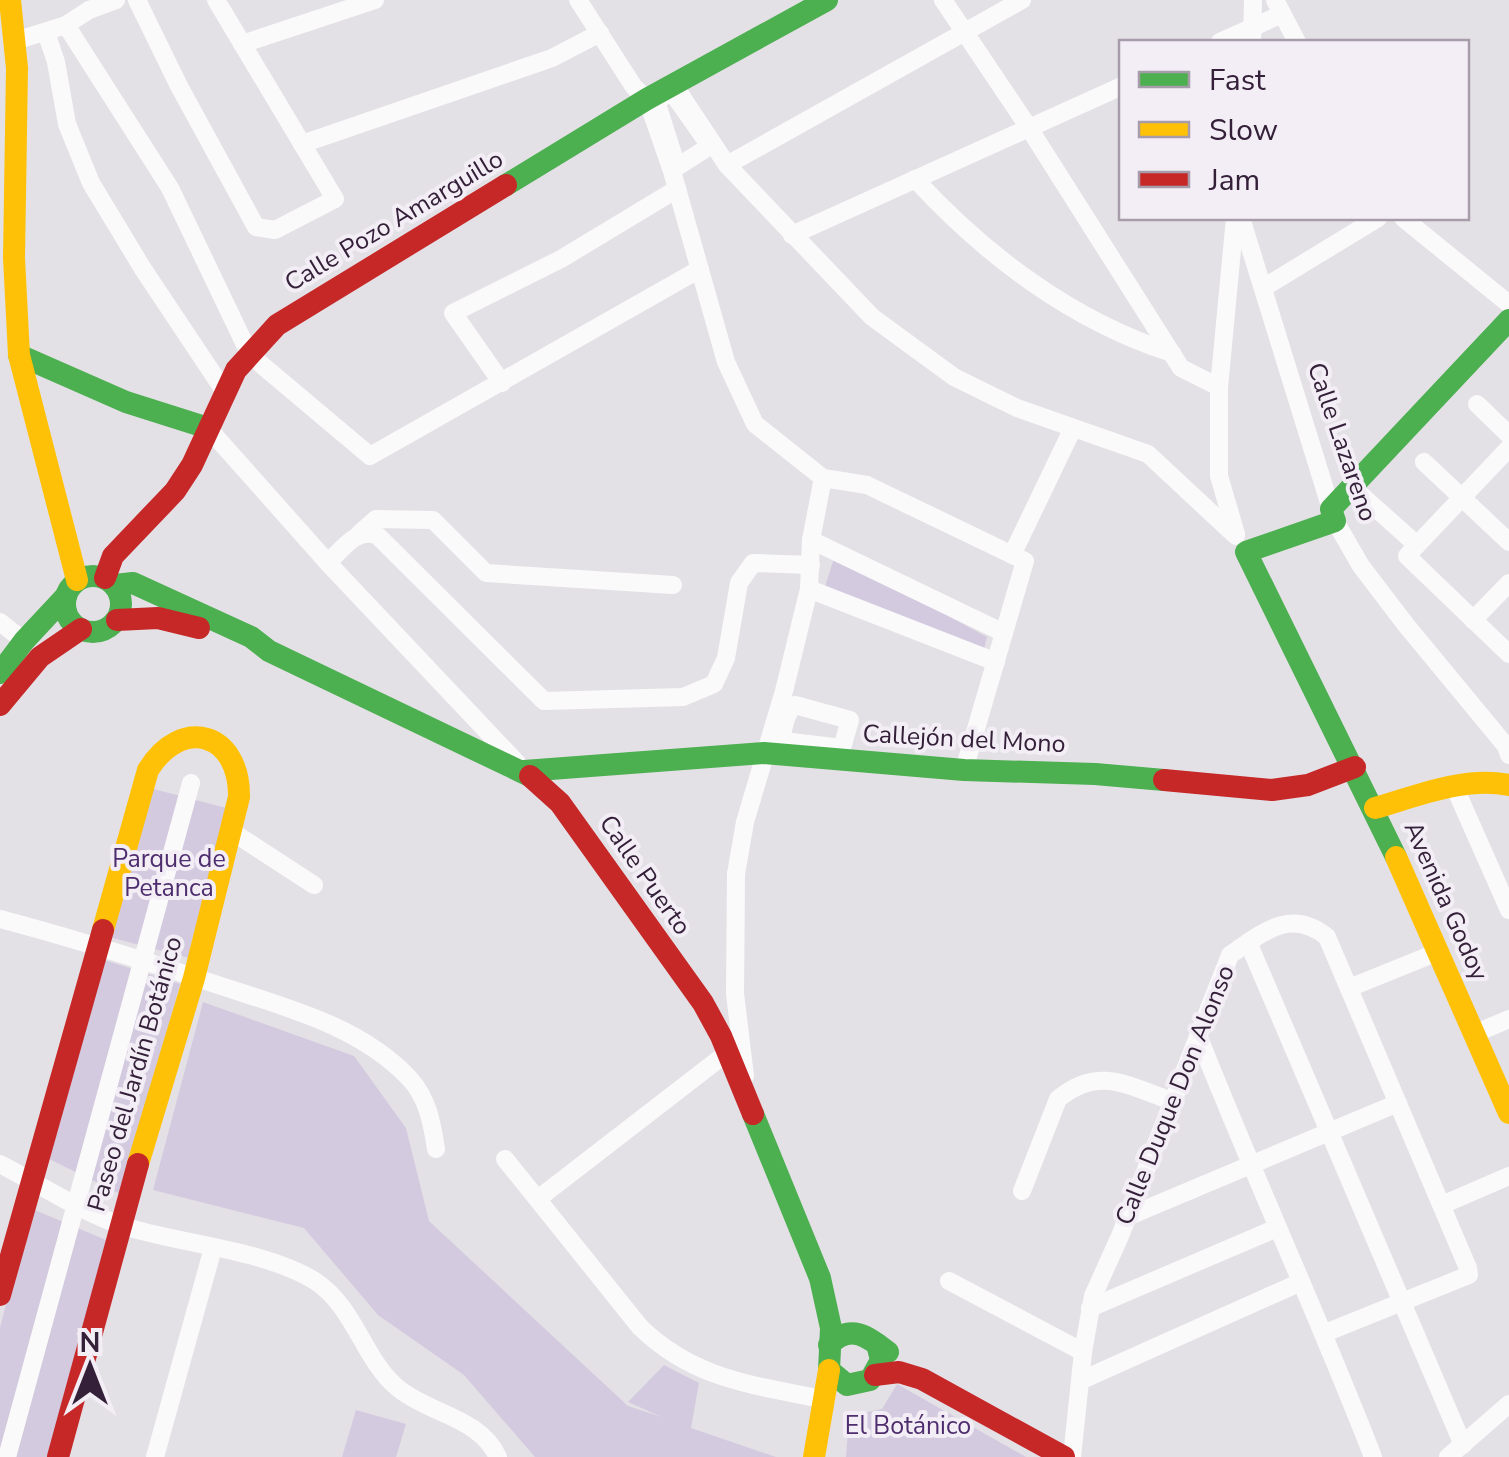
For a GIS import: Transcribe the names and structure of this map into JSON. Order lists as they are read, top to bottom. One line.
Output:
{"streets":{"street":["Calle Pozo Amarguillo","Calle Lazareno","Callejón del Mono","Calle Puerto","Avenida Godoy","Paseo del Jardín Botánico","Calle Duque Don Alonso"]},"crossings":[["Calle Pozo Amarguillo","Calle Puerto"],["Callejón del Mono","Calle Puerto"],["Callejón del Mono","Avenida Godoy"]],"parks":["Parque de Petanca","El Botánico"],"legend":["Fast","Slow","Jam"],"north":"top"}
